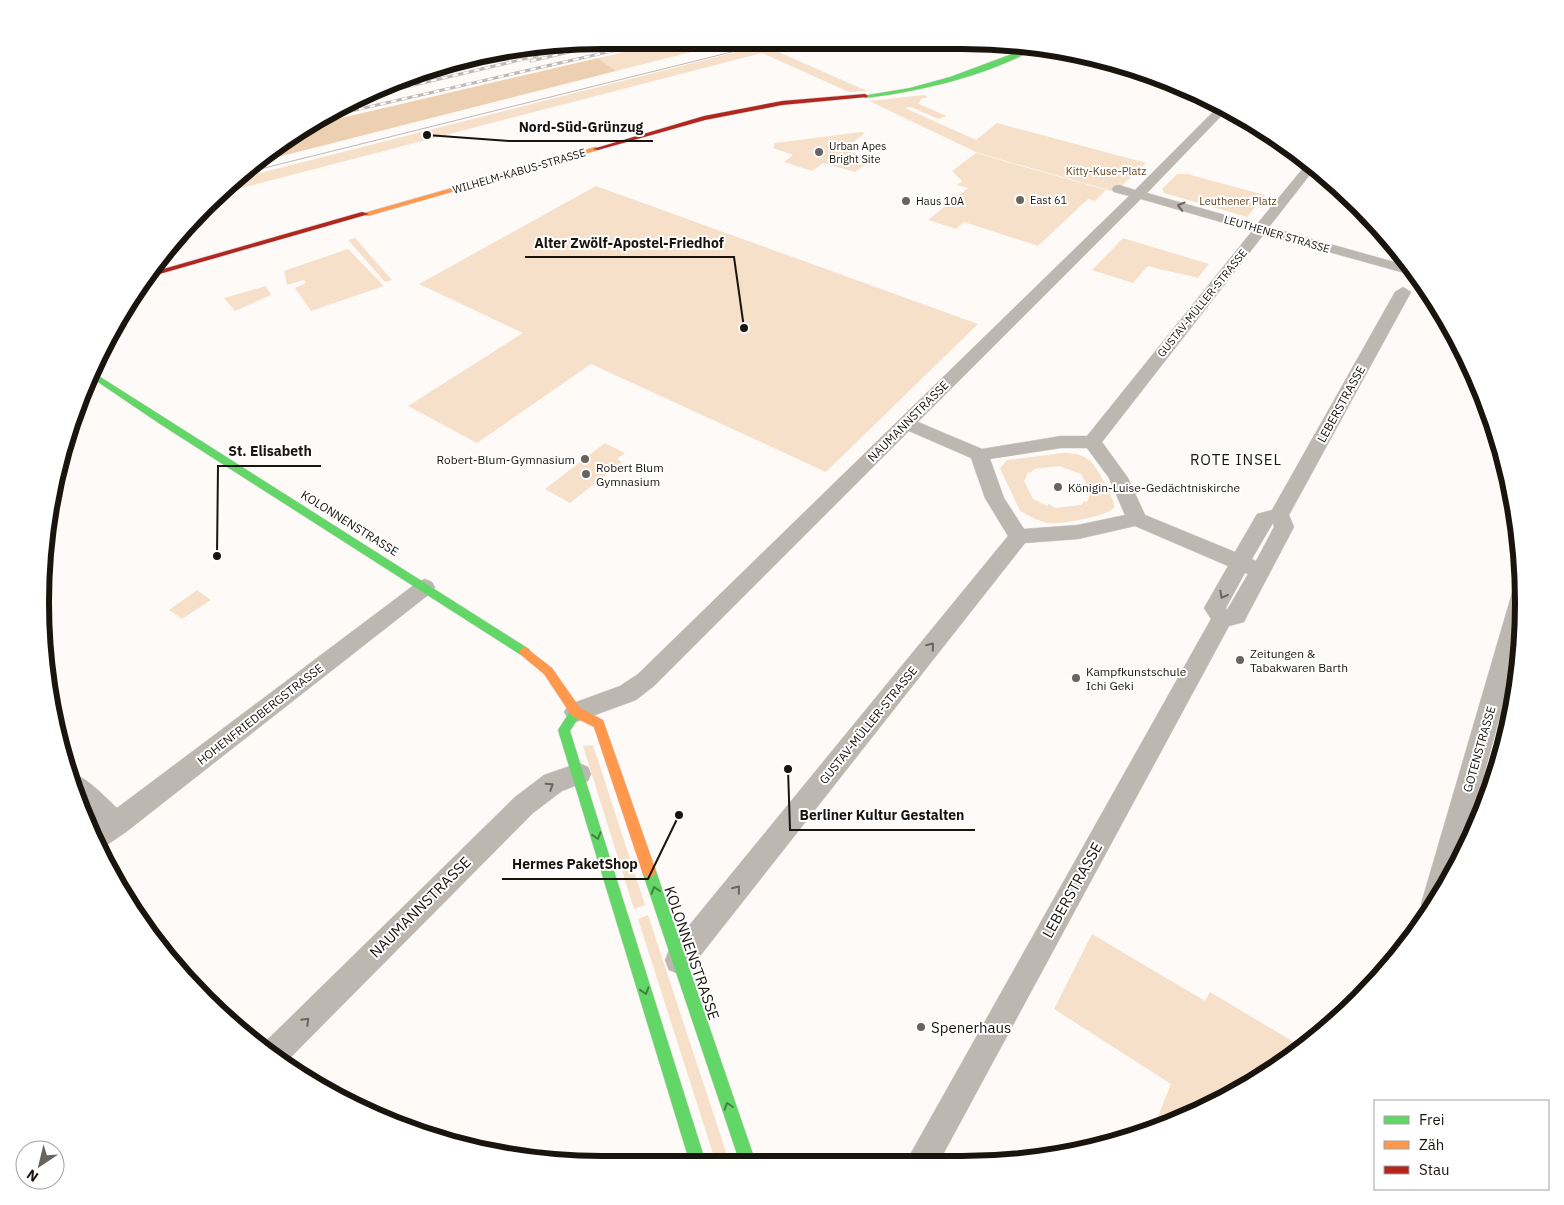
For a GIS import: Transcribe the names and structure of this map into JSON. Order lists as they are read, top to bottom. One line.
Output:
{"streets":{"street":["WILHELM-KABUS-STRASSE","LEUTHENER STRASSE","GUSTAV-MÜLLER-STRASSE","LEBERSTRASSE","NAUMANNSTRASSE","KOLONNENSTRASSE","HOHENFRIEDBERGSTRASSE","GOTENSTRASSE"]},"crossings":[["LEUTHENER STRASSE","GUSTAV-MÜLLER-STRASSE"],["LEUTHENER STRASSE","NAUMANNSTRASSE"],["GUSTAV-MÜLLER-STRASSE","KOLONNENSTRASSE"],["NAUMANNSTRASSE","KOLONNENSTRASSE"],["KOLONNENSTRASSE","HOHENFRIEDBERGSTRASSE"]],"one_way":["LEUTHENER STRASSE","GUSTAV-MÜLLER-STRASSE"],"districts":["ROTE INSEL"],"parks":["Kitty-Kuse-Platz","Leuthener Platz"],"places":["Nord-Süd-Grünzug","Urban Apes Bright Site","East 61","Haus 10A","Alter Zwölf-Apostel-Friedhof","Robert-Blum-Gymnasium","Robert Blum Gymnasium","Königin-Luise-Gedächtniskirche","St. Elisabeth","Zeitungen & Tabakwaren Barth","Kampfkunstschule Ichi Geki","Berliner Kultur Gestalten","Hermes PaketShop","Spenerhaus"],"legend":["Frei","Zäh","Stau"],"north":"bottom left"}
